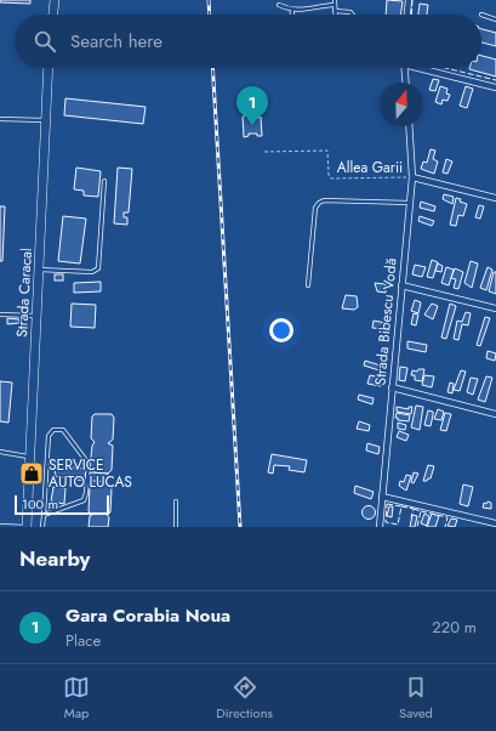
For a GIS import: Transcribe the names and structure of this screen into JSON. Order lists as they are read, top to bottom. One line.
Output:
{"streets":{"main road":["Strada Caracal"],"street":["Strada Bibescu Vodă"],"path":["Allea Garii"]},"crossings":[["Allea Garii","Strada Bibescu Vodă"]],"places":{"shop":["SERVICE AUTO LUCAS"]},"scale_bar":"100 m","north":"top","page":{"search":"Search here","pins":"1","scale":"100 m","heading":"Nearby","list":[{"mark":"1","name":"Gara Corabia Noua","note":"Place","value":"220 m"}],"nav":["Map","Directions","Saved"]}}
